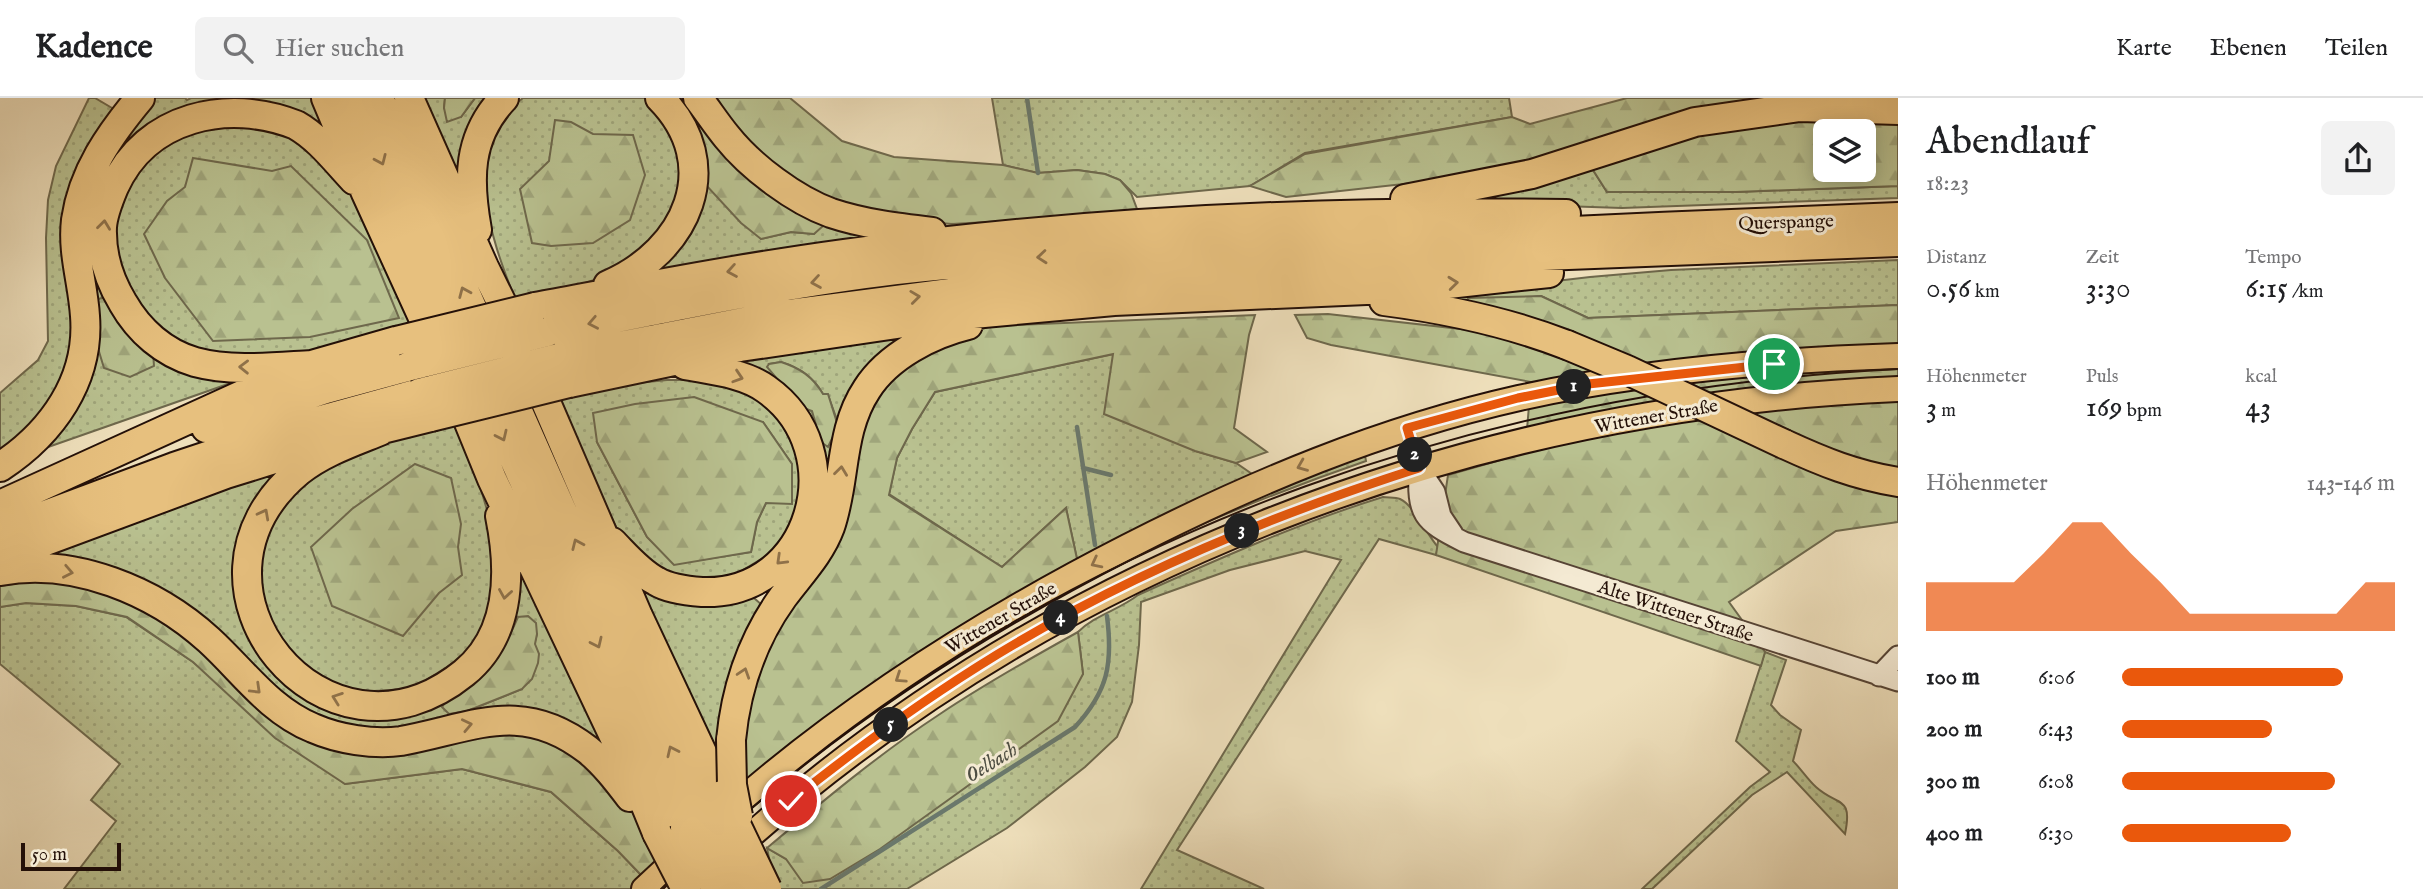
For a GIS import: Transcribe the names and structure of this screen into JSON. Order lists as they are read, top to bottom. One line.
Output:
{"streets":{"highway":["Querspange"],"main road":["Wittener Straße"],"street":["Alte Wittener Straße"]},"crossings":[["Wittener Straße","Alte Wittener Straße"]],"water":["Oelbach"],"scale_bar":"50 m","page":{"header":"Kadence","search":"Hier suchen","nav":["Karte","Ebenen","Teilen"],"heading":["Abendlauf","18:23"],"stats":[["Distanz","0.56 km"],["Zeit","3:30"],["Tempo","6:15 /km"],["Höhenmeter","3 m"],["Puls","169 bpm"],["kcal","43"]],"pins":["1","2","3","4","5"],"chart":["Höhenmeter","143–146 m"],"list":[{"name":"100 m","note":"6:06"},{"name":"200 m","note":"6:43"},{"name":"300 m","note":"6:08"},{"name":"400 m","note":"6:30"}],"scale":"50 m"}}
